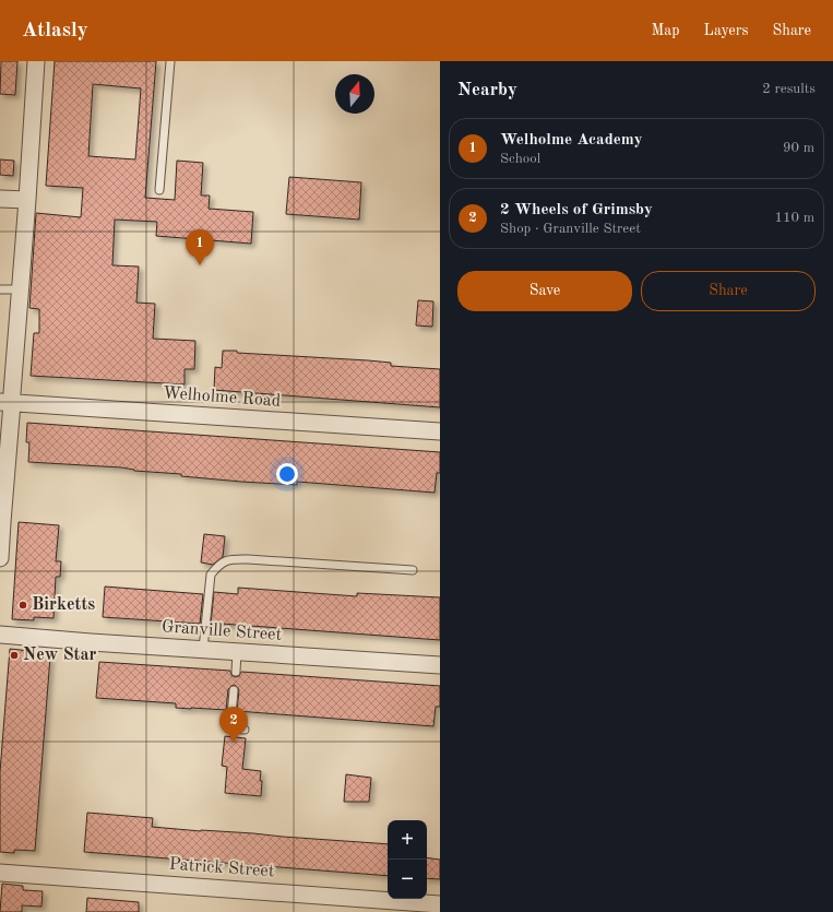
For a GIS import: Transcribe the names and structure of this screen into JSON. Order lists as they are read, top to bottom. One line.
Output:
{"streets":{"street":["Welholme Road","Granville Street","Patrick Street"]},"places":["Birketts","New Star"],"north":"top","page":{"header":"Atlasly","nav":["Map","Layers","Share"],"heading":["Nearby","2 results"],"list":[{"mark":"1","name":"Welholme Academy","note":"School","value":"90 m"},{"mark":"2","name":"2 Wheels of Grimsby","note":"Shop · Granville Street","value":"110 m"}],"pins":["1","2"],"buttons":["Save","Share"],"map_buttons":["+","−"]}}
